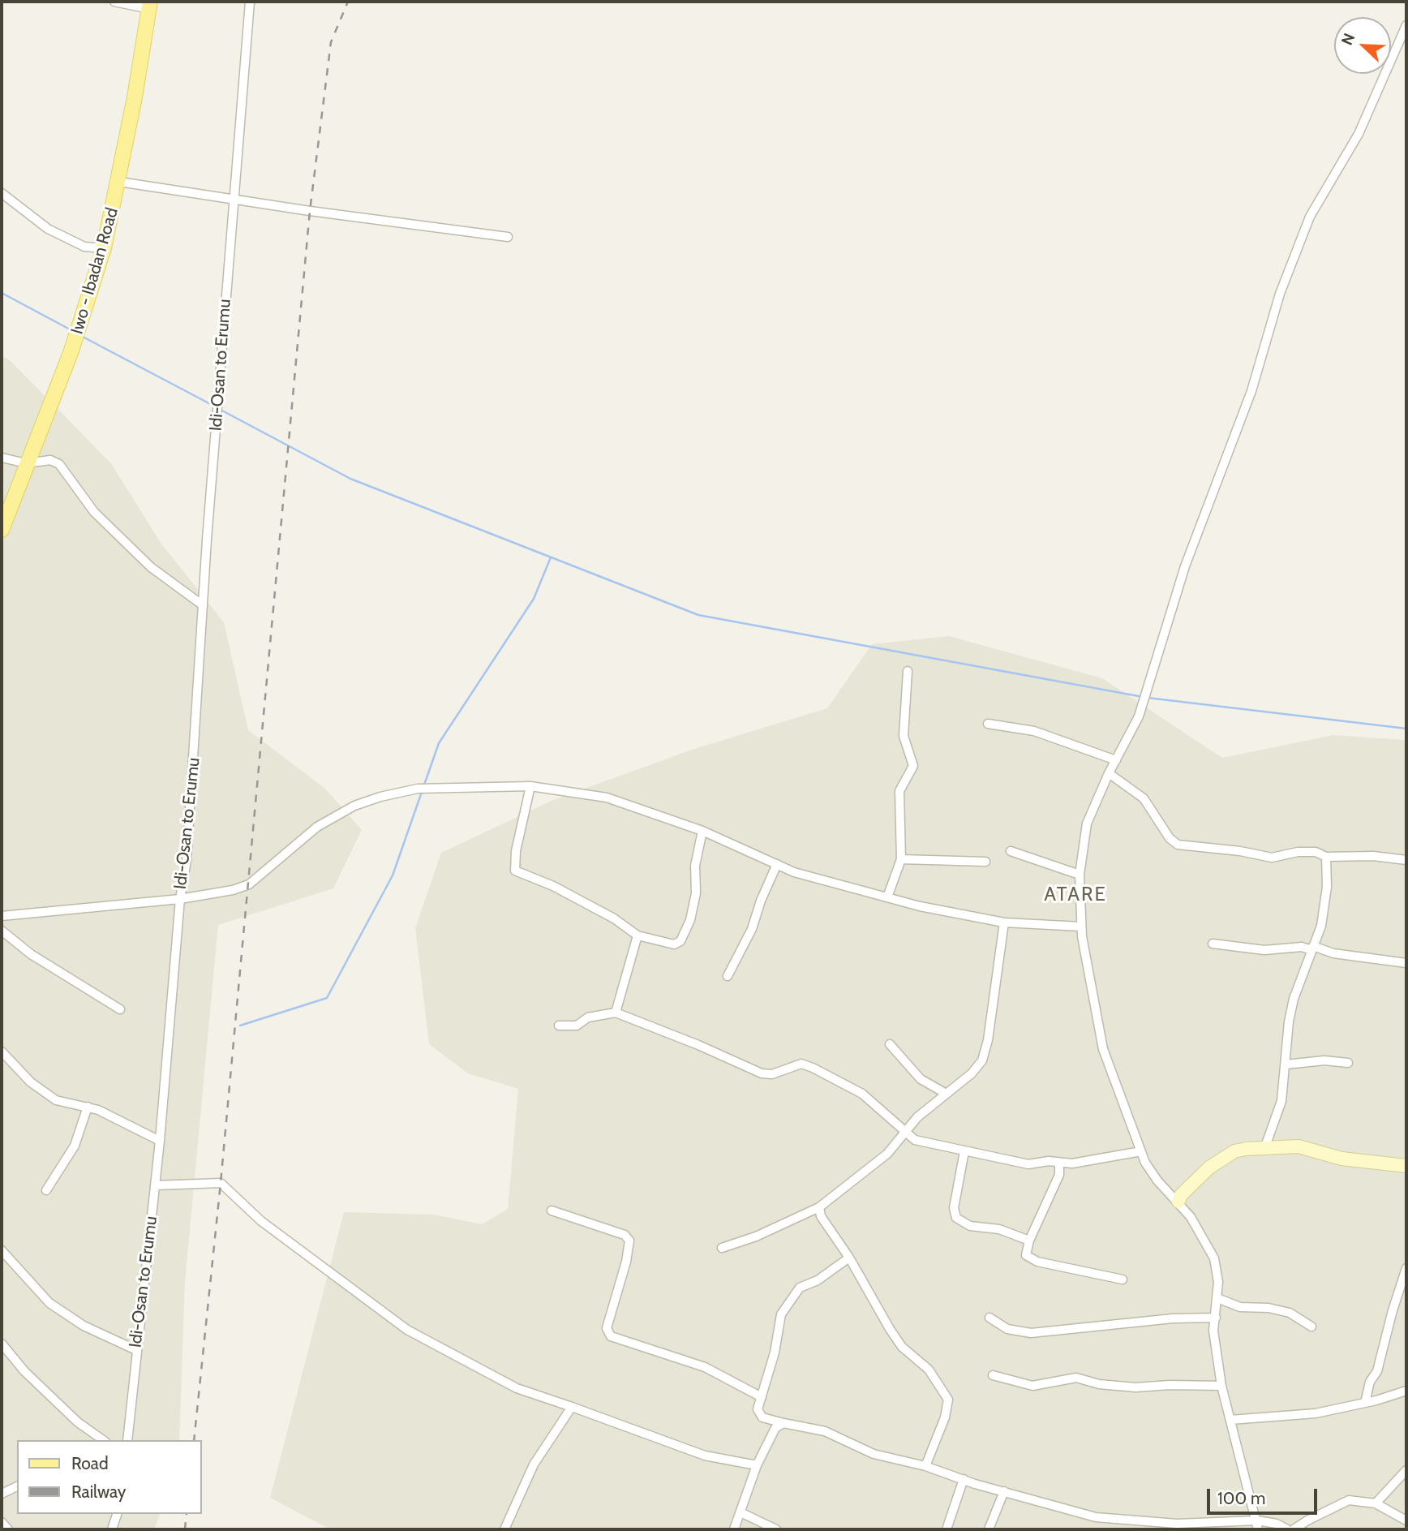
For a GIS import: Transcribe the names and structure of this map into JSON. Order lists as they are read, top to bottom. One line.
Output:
{"streets":{"main road":["Iwo - Ibadan Road"],"street":["Idi-Osan to Erumu"]},"districts":["ATARE"],"legend":["Road","Railway"],"scale_bar":"100 m","north":"top left"}
